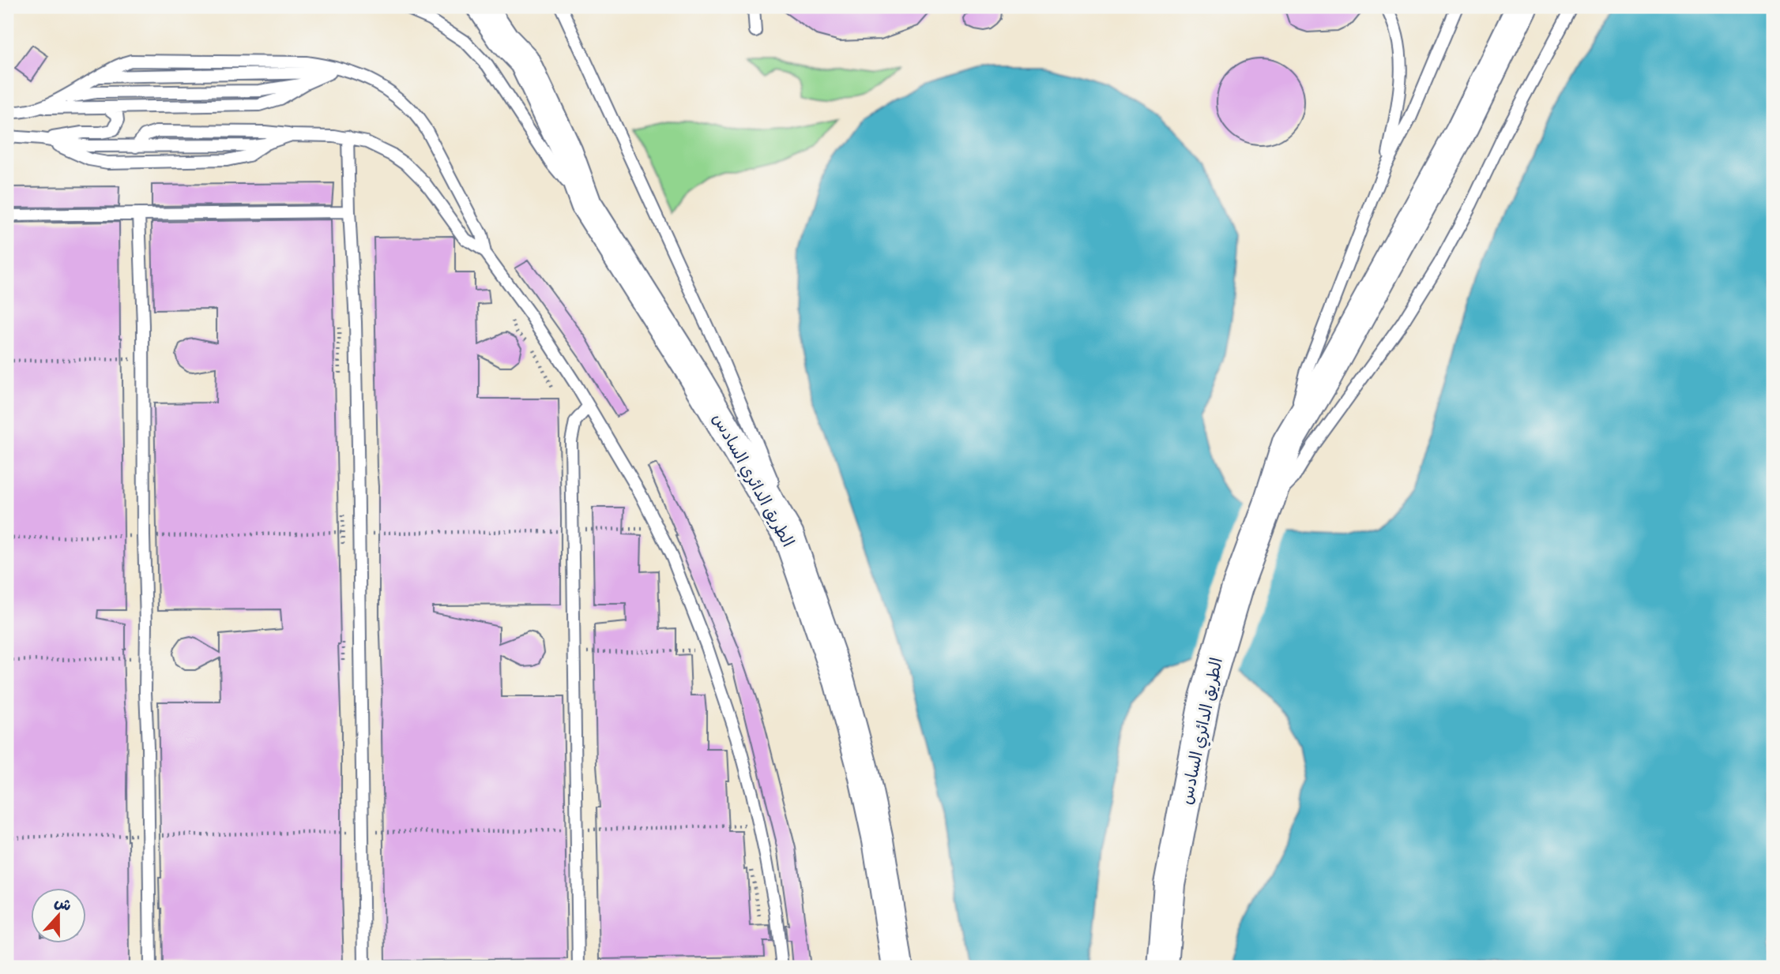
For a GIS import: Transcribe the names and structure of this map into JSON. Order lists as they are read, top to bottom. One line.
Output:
{"streets":{"highway":["الطريق الدائري السادس"]},"north":"top"}
